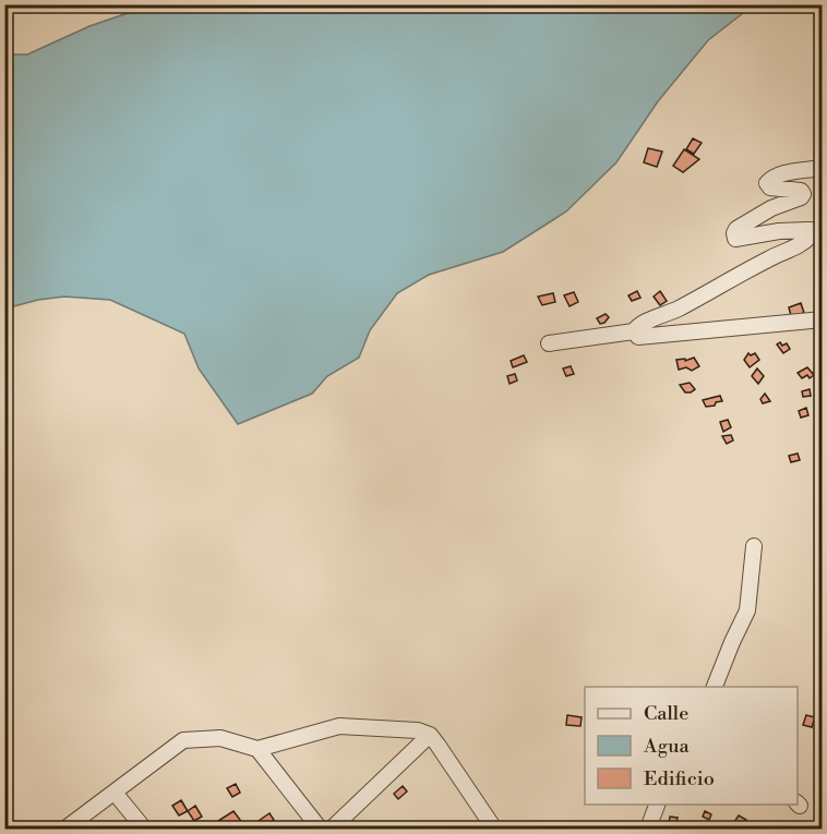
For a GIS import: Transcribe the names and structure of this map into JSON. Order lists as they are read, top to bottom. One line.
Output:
{"legend":["Calle","Agua","Edificio"]}
